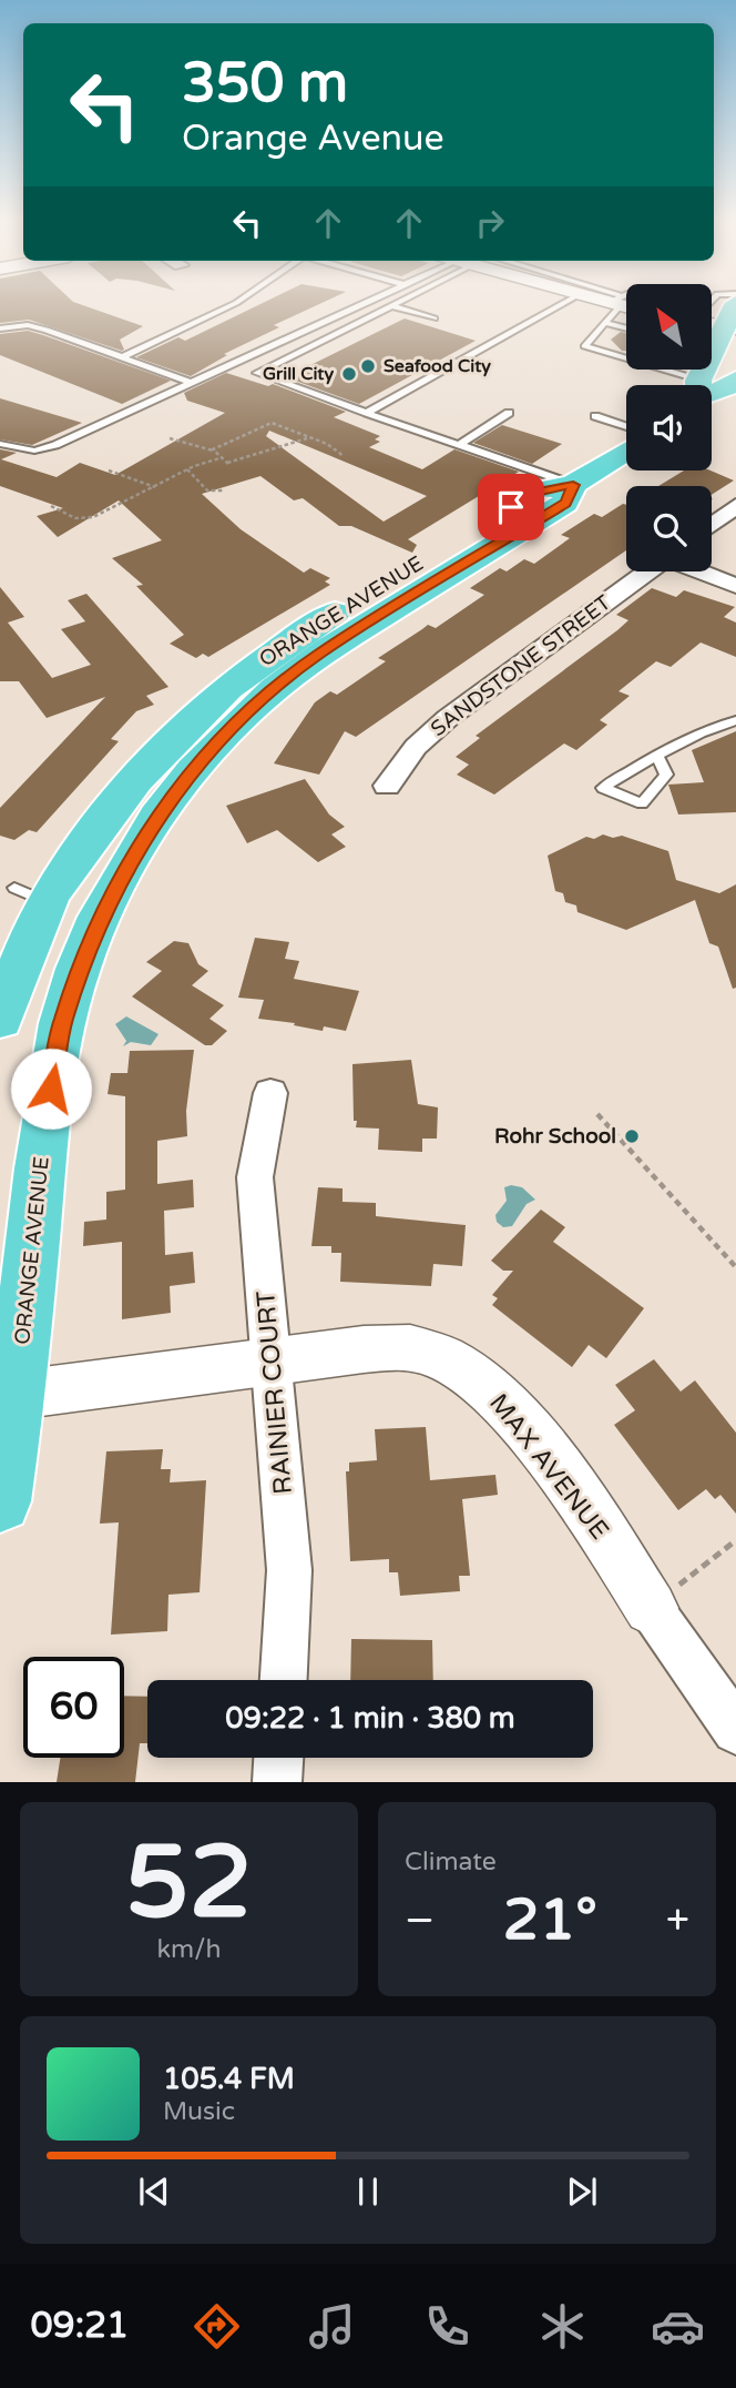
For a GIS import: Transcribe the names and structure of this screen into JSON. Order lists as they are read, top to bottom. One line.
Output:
{"streets":{"main road":["ORANGE AVENUE"],"street":["SANDSTONE STREET","RAINIER COURT","MAX AVENUE"]},"crossings":[["ORANGE AVENUE","MAX AVENUE"],["RAINIER COURT","MAX AVENUE"]],"places":["Seafood City","Grill City","Rohr School"],"north":"top left","page":{"turn":["350 m","Orange Avenue"],"limit":"60","trip":"09:22 · 1 min · 380 m","tile":[["52","km/h"],"Climate"],"heat":["−","21°","+"],"song":["105.4 FM","Music"],"tabs":"09:21"}}
